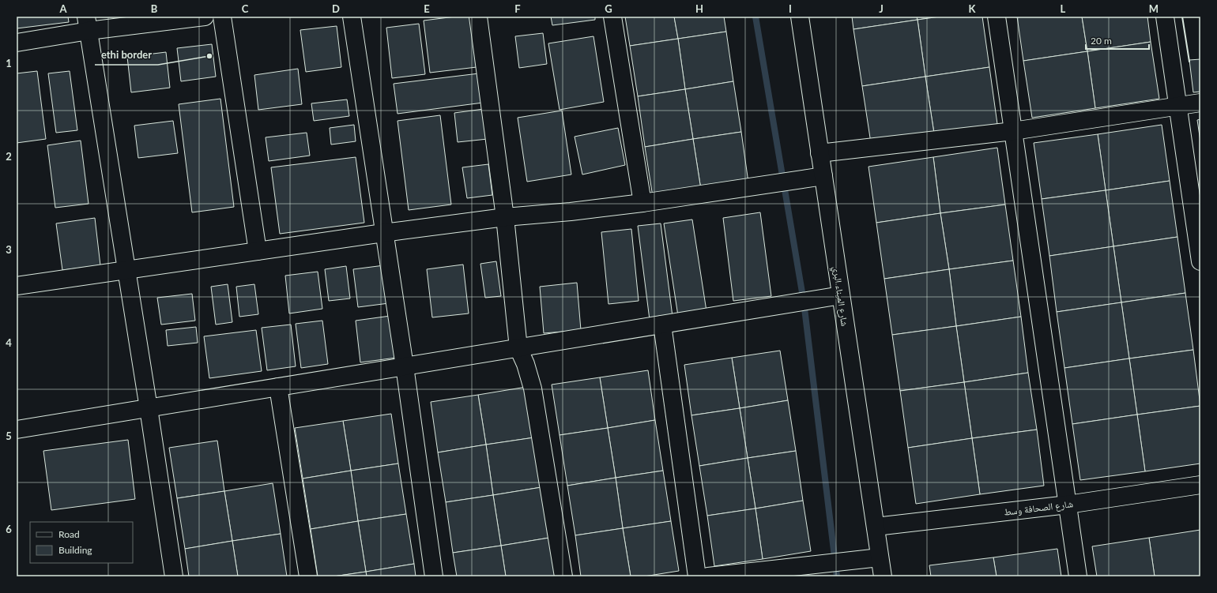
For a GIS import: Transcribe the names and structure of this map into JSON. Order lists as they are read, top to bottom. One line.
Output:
{"streets":{"main road":["شارع الميناء البري","شارع الصحافة وسط"]},"crossings":[["شارع الميناء البري","شارع الصحافة وسط"]],"places":["ethi border"],"legend":["Road","Building"],"scale_bar":"20 m","grid":{"columns":["A","B","C","D","E","F","G","H","I","J","K","L","M"],"rows":["1","2","3","4","5","6"]}}
